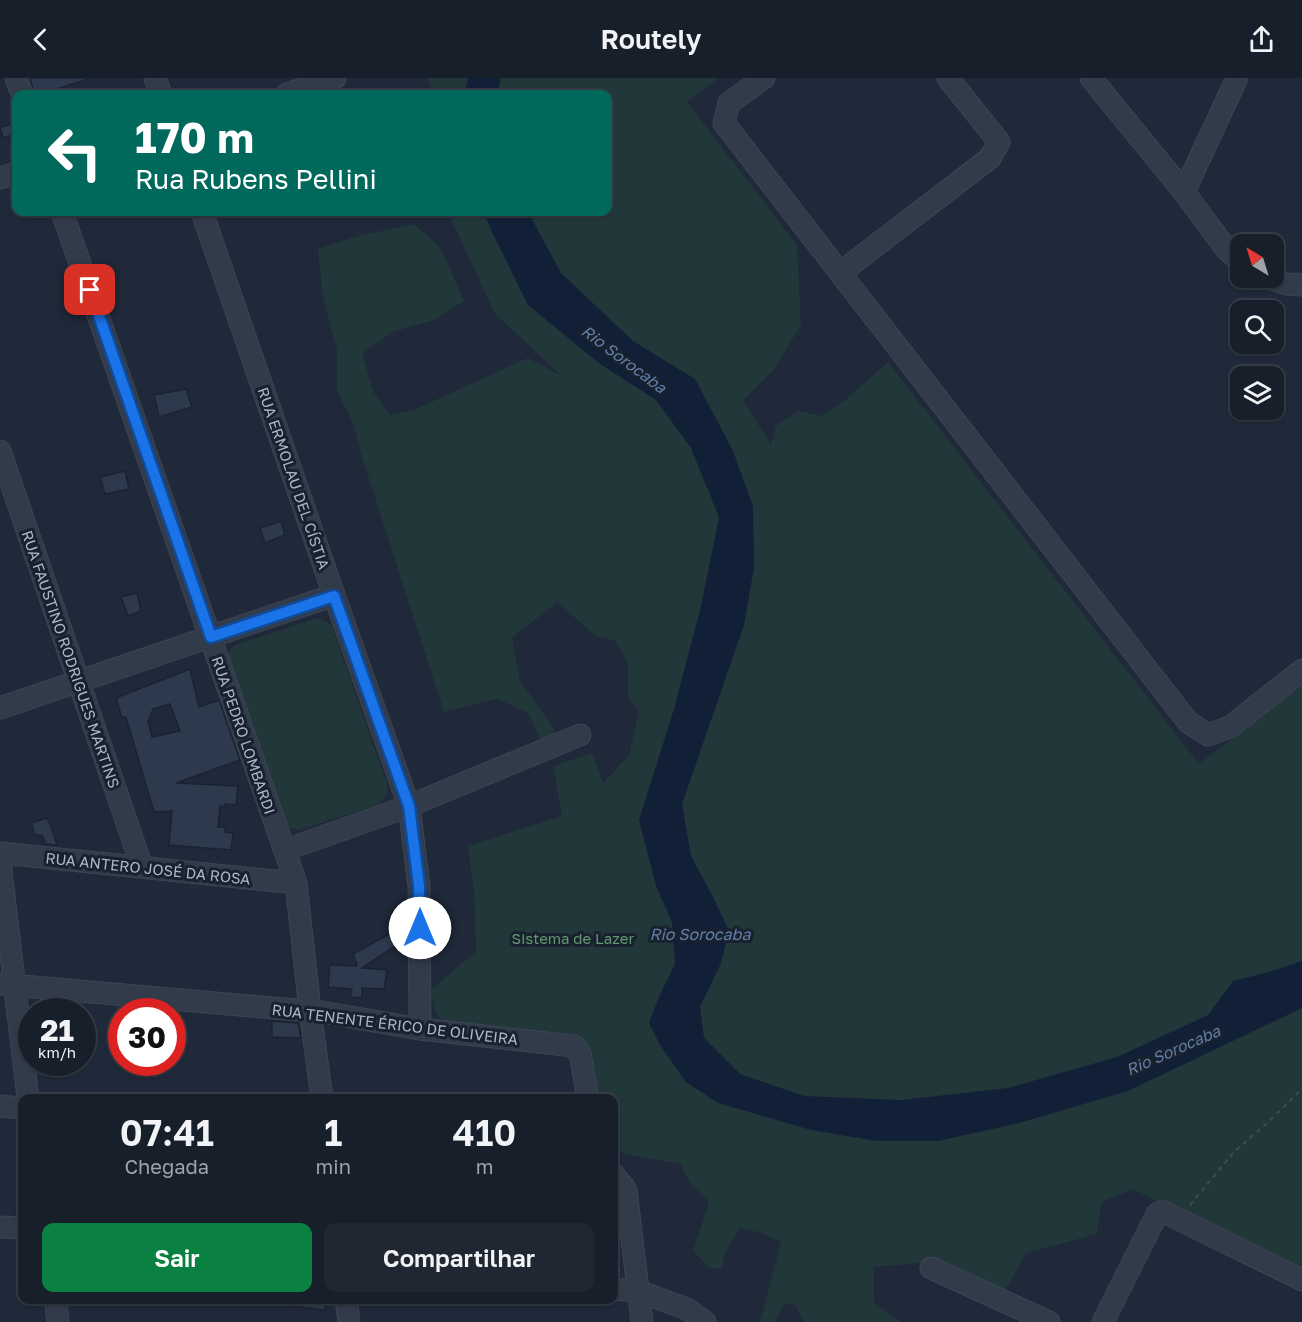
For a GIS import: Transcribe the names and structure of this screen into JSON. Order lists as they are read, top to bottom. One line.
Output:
{"streets":{"street":["RUA ERMOLAU DEL CÍSTIA","RUA FAUSTINO RODRIGUES MARTINS","RUA PEDRO LOMBARDI","RUA ANTERO JOSÉ DA ROSA","RUA TENENTE ÉRICO DE OLIVEIRA"]},"crossings":[["RUA ERMOLAU DEL CÍSTIA","RUA TENENTE ÉRICO DE OLIVEIRA"],["RUA FAUSTINO RODRIGUES MARTINS","RUA ANTERO JOSÉ DA ROSA"],["RUA PEDRO LOMBARDI","RUA ANTERO JOSÉ DA ROSA"],["RUA PEDRO LOMBARDI","RUA TENENTE ÉRICO DE OLIVEIRA"]],"water":["Rio Sorocaba"],"parks":["Sistema de Lazer"],"north":"top left","page":{"header":"Routely","turn":["170 m","Rua Rubens Pellini"],"speed":"21 km/h","limit":"30","eta":["07:41","Chegada","1","min","410","m"],"buttons":["Sair","Compartilhar"]}}
